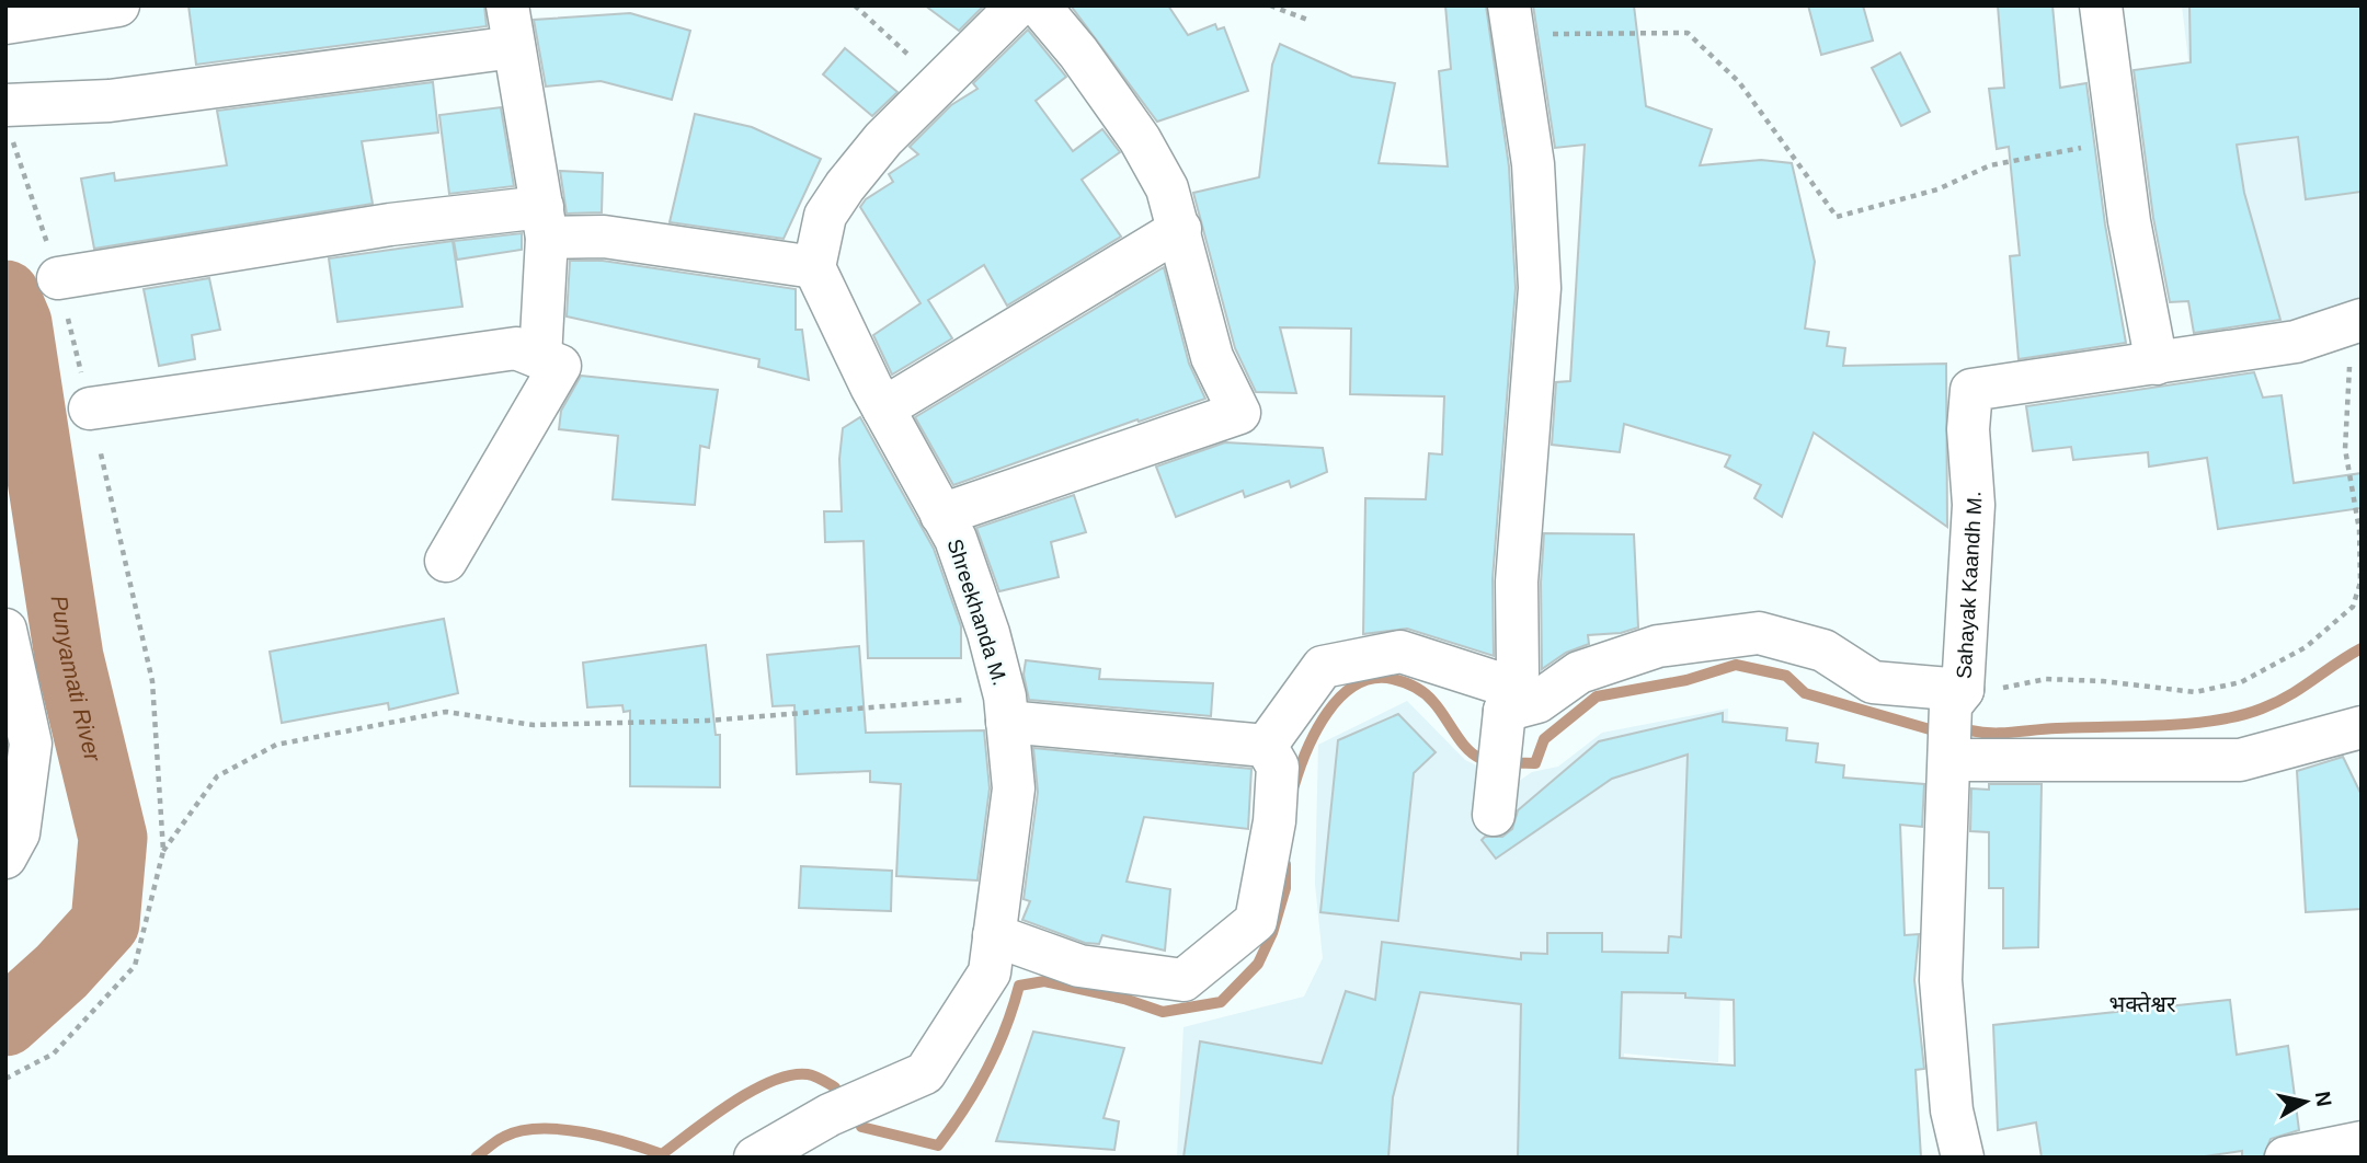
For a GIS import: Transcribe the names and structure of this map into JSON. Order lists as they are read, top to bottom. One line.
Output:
{"streets":{"street":["Sahayak Kaandh M.","Shreekhanda M."]},"districts":["भक्तेश्वर"],"water":["Punyamati River"],"north":"right"}
